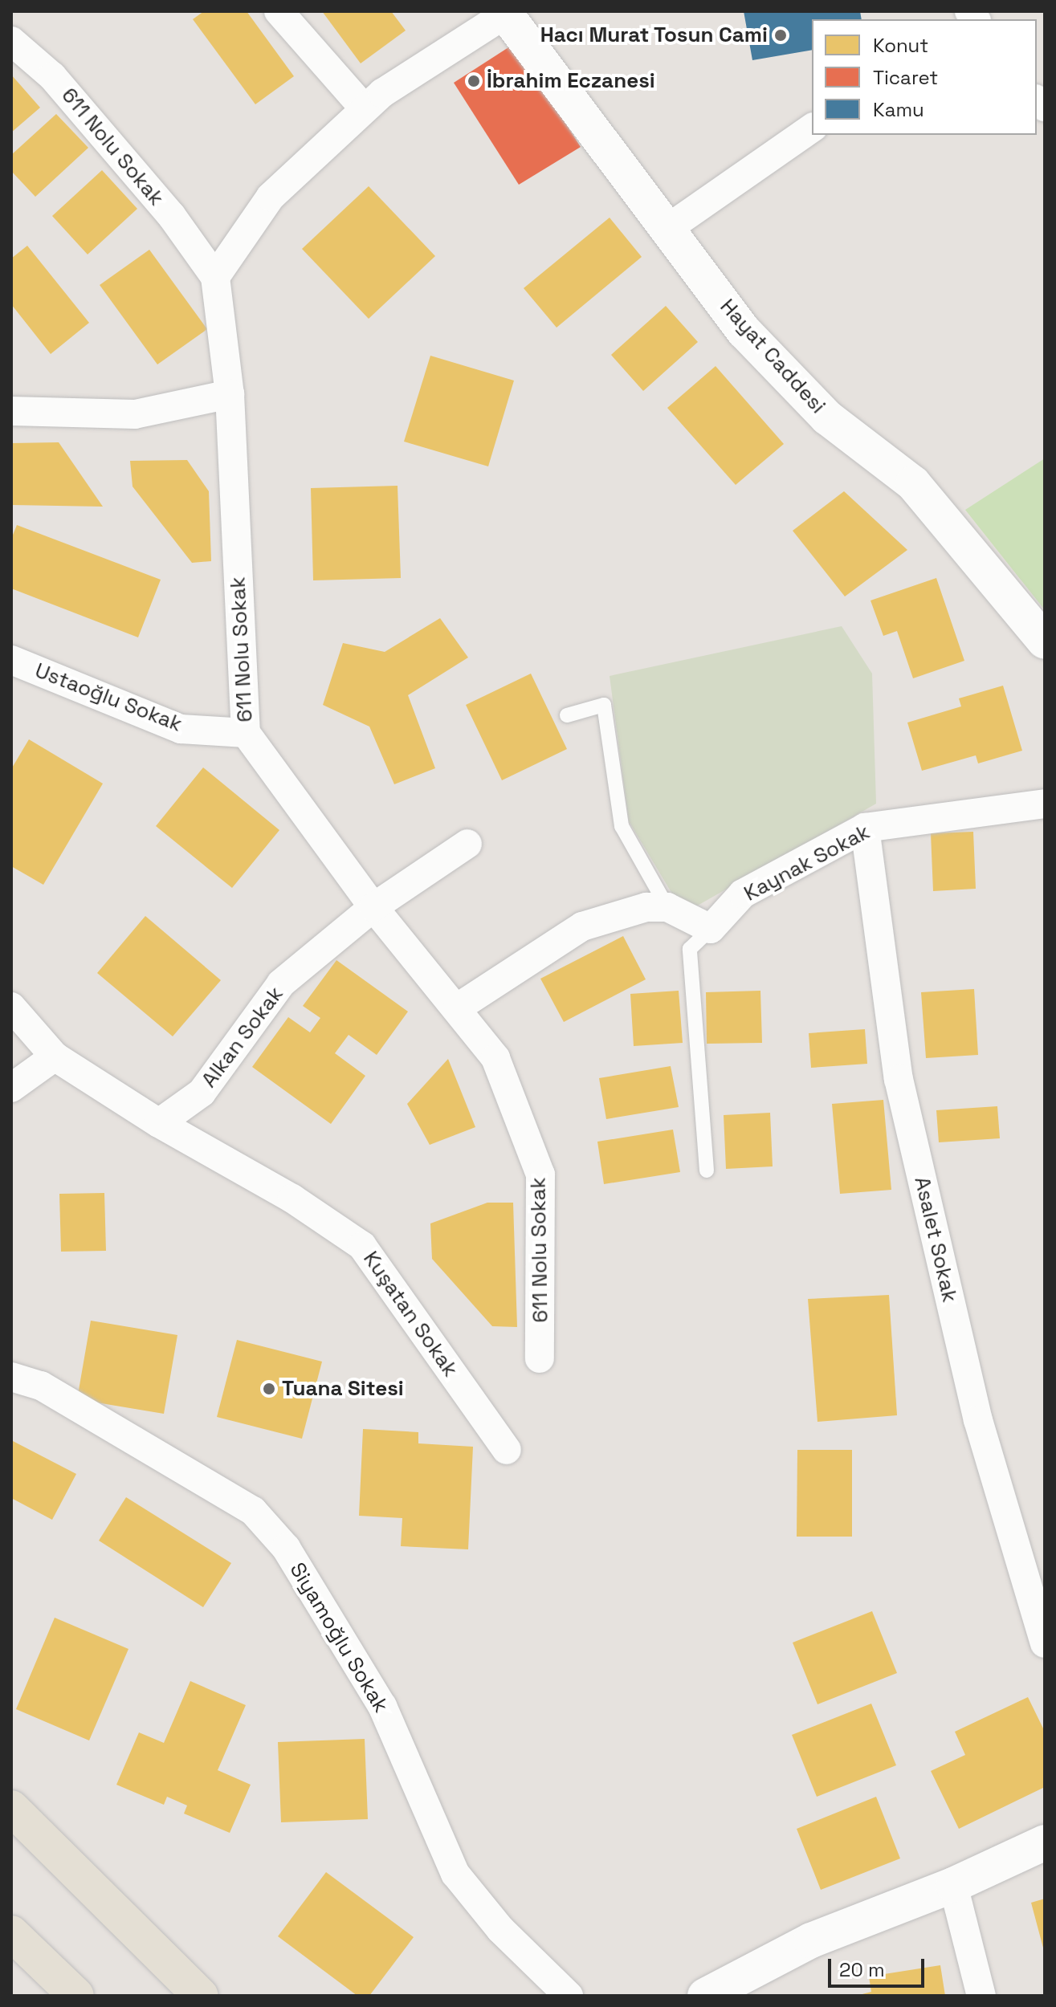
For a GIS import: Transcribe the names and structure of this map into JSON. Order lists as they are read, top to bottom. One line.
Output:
{"streets":{"street":["611 Nolu Sokak","Hayat Caddesi","Ustaoğlu Sokak","Kaynak Sokak","Alkan Sokak","Asalet Sokak","Kuşatan Sokak","Siyamoğlu Sokak"]},"crossings":[["611 Nolu Sokak","Ustaoğlu Sokak"],["611 Nolu Sokak","Alkan Sokak"],["Kaynak Sokak","Asalet Sokak"],["Alkan Sokak","Kuşatan Sokak"]],"places":["Hacı Murat Tosun Cami","İbrahim Eczanesi","Tuana Sitesi"],"legend":["Konut","Ticaret","Kamu"],"scale_bar":"20 m"}
